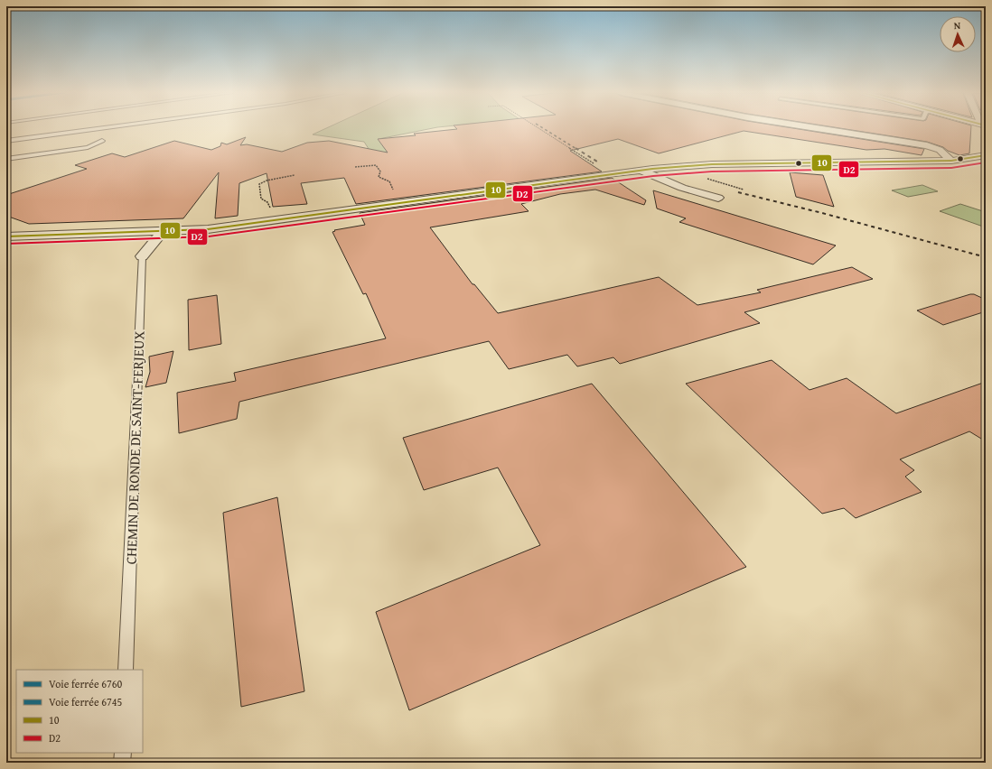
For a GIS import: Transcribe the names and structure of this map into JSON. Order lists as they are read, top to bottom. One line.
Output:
{"streets":{"street":["CHEMIN DE RONDE DE SAINT-FERJEUX"]},"lines":["transit line 10","transit line D2"],"legend":["Voie ferrée 6760","Voie ferrée 6745","10","D2"],"north":"top"}
